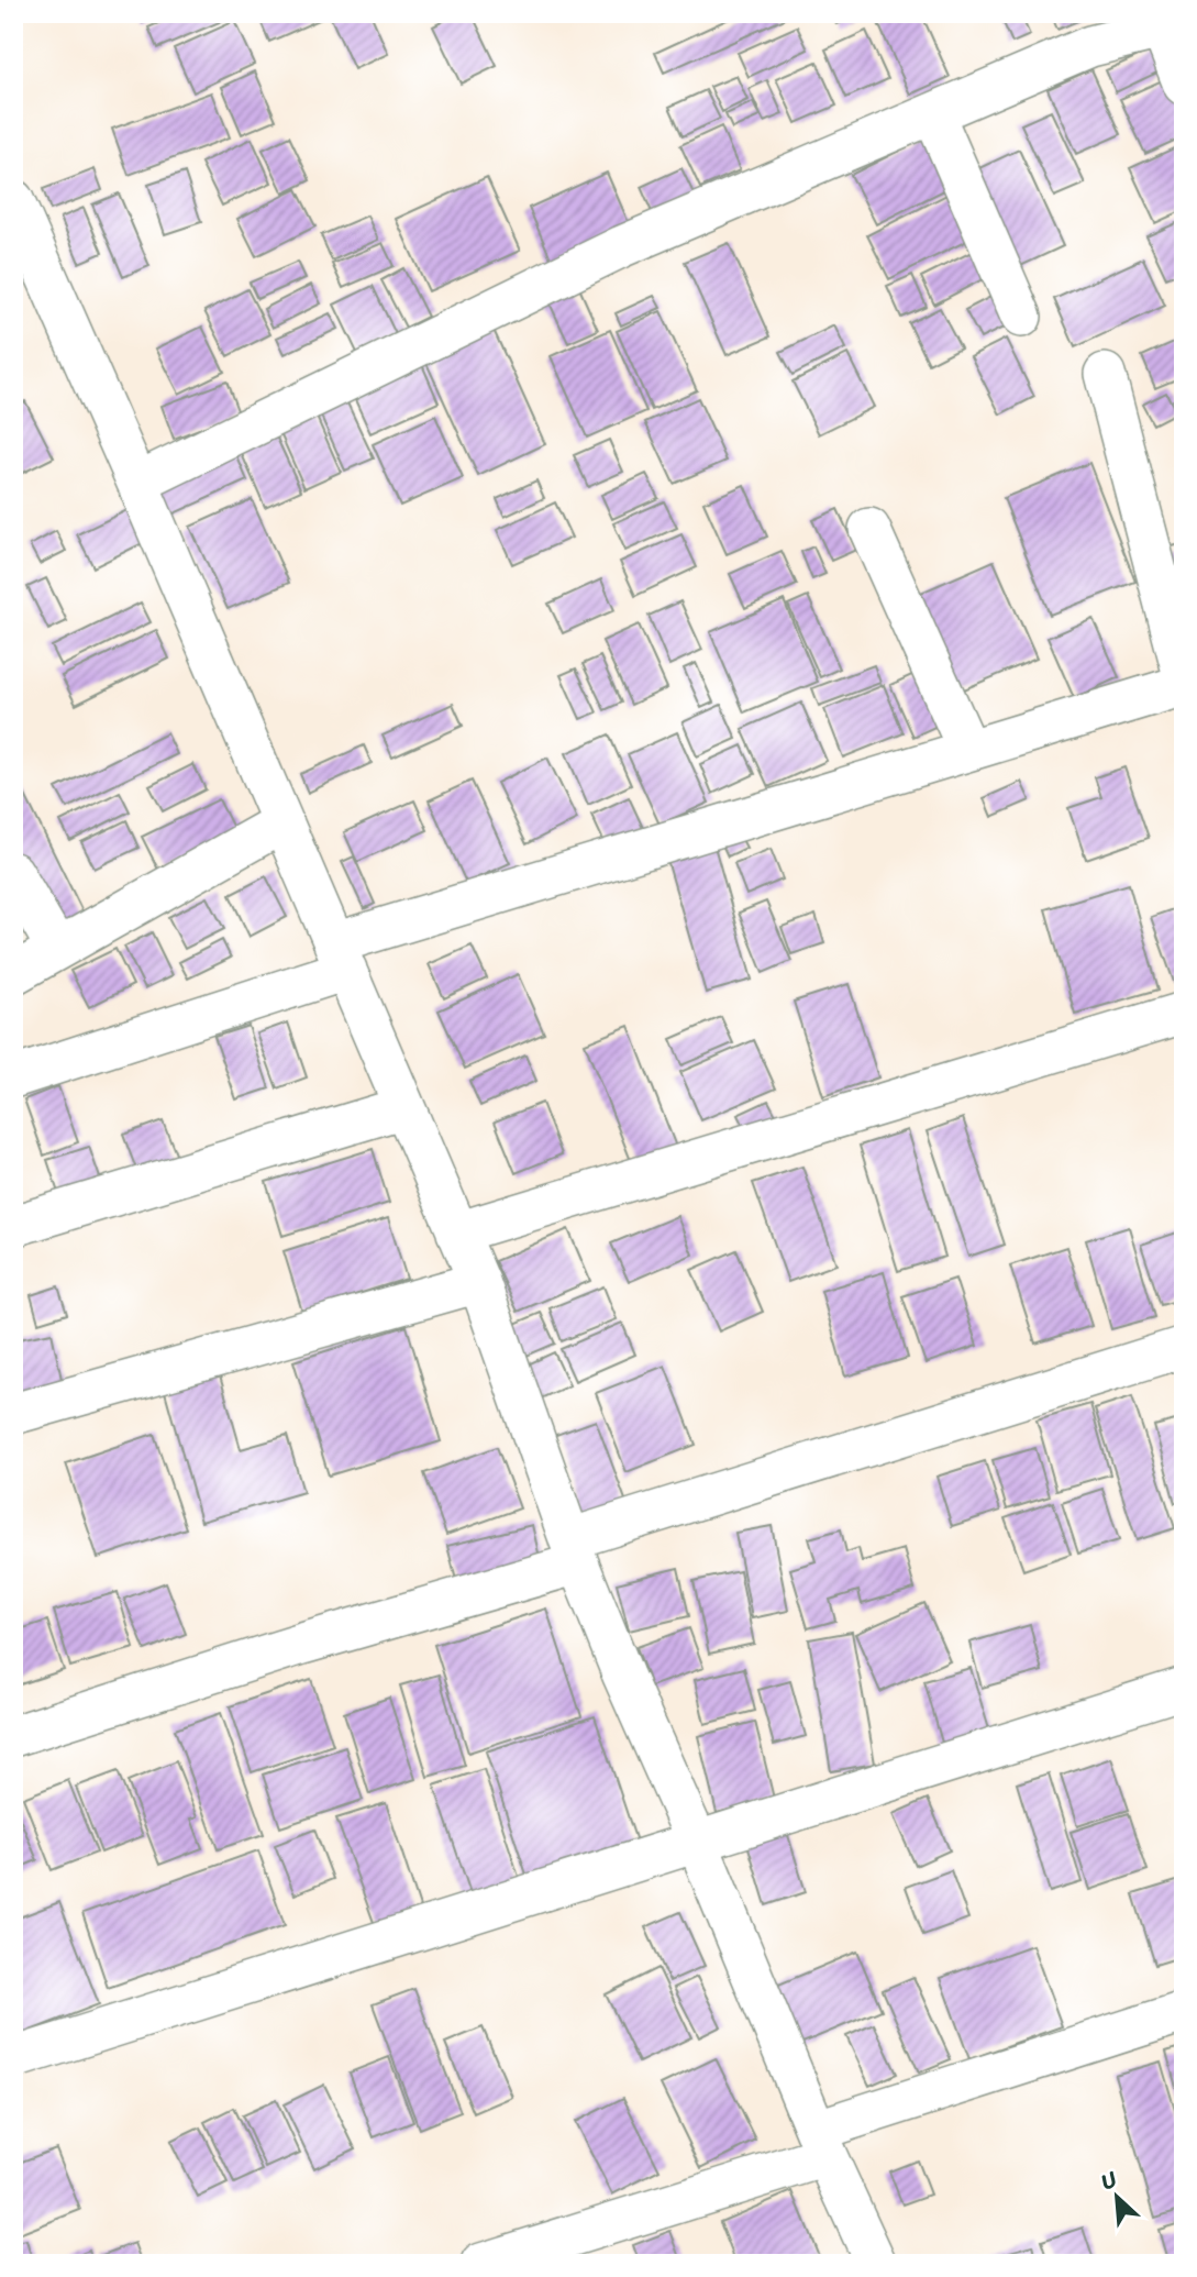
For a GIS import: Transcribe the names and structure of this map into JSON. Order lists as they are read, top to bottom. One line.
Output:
{"north":"top left"}
